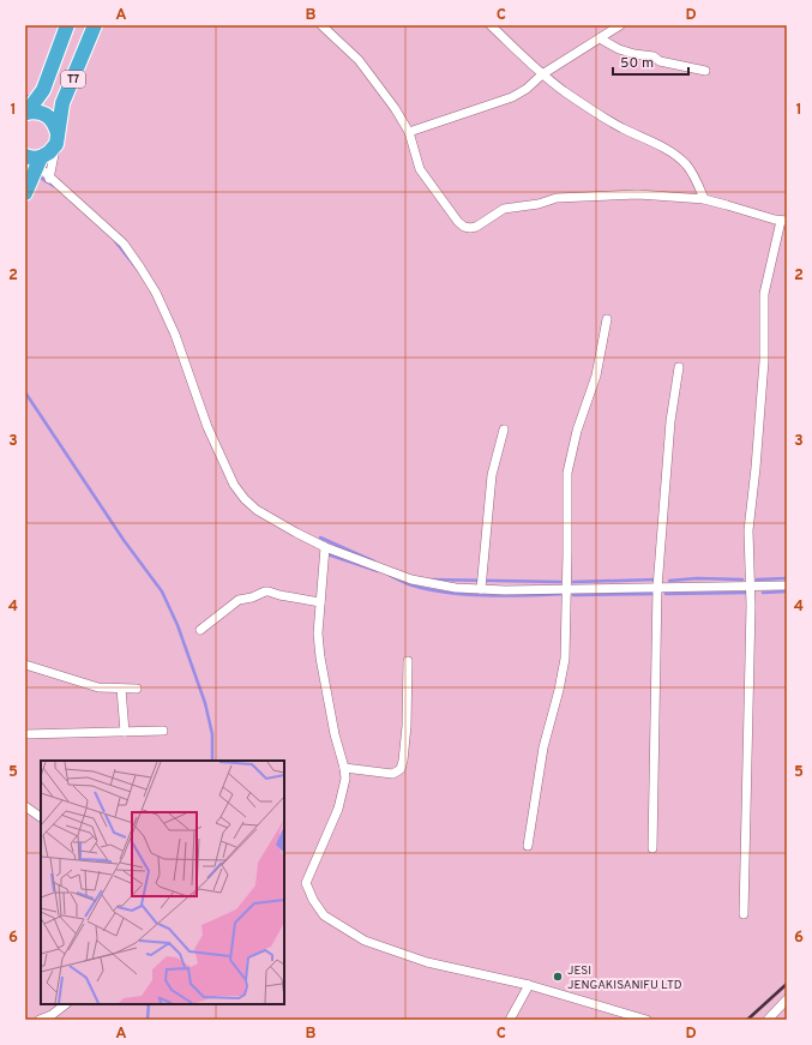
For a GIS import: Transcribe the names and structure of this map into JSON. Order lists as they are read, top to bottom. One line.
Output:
{"streets":{"highway":["T7"]},"places":["JESI JENGAKISANIFU LTD"],"scale_bar":"50 m","grid":{"columns":["A","B","C","D"],"rows":["1","2","3","4","5","6"]}}
